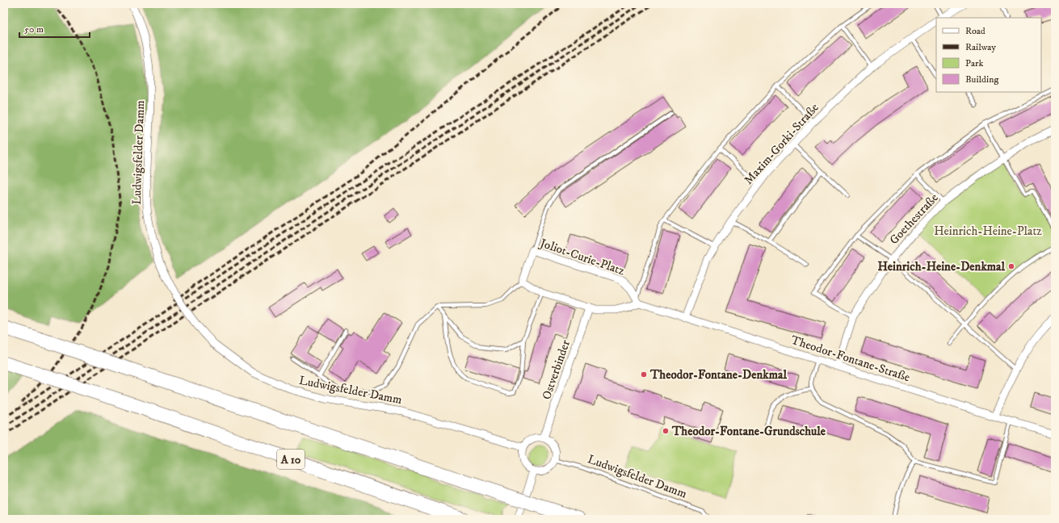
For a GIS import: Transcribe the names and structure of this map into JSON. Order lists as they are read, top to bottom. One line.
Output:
{"streets":{"highway":["A 10"],"street":["Maxim-Gorki-Straße","Ludwigsfelder Damm","Goethestraße","Joliot-Curie-Platz","Theodor-Fontane-Straße","Ostverbinder"]},"crossings":[["Maxim-Gorki-Straße","Theodor-Fontane-Straße"],["Ludwigsfelder Damm","Ostverbinder"],["Goethestraße","Theodor-Fontane-Straße"],["Joliot-Curie-Platz","Theodor-Fontane-Straße"]],"parks":["Heinrich-Heine-Platz"],"places":["Heinrich-Heine-Denkmal","Theodor-Fontane-Denkmal","Theodor-Fontane-Grundschule"],"legend":["Road","Railway","Park","Building"],"scale_bar":"50 m"}
